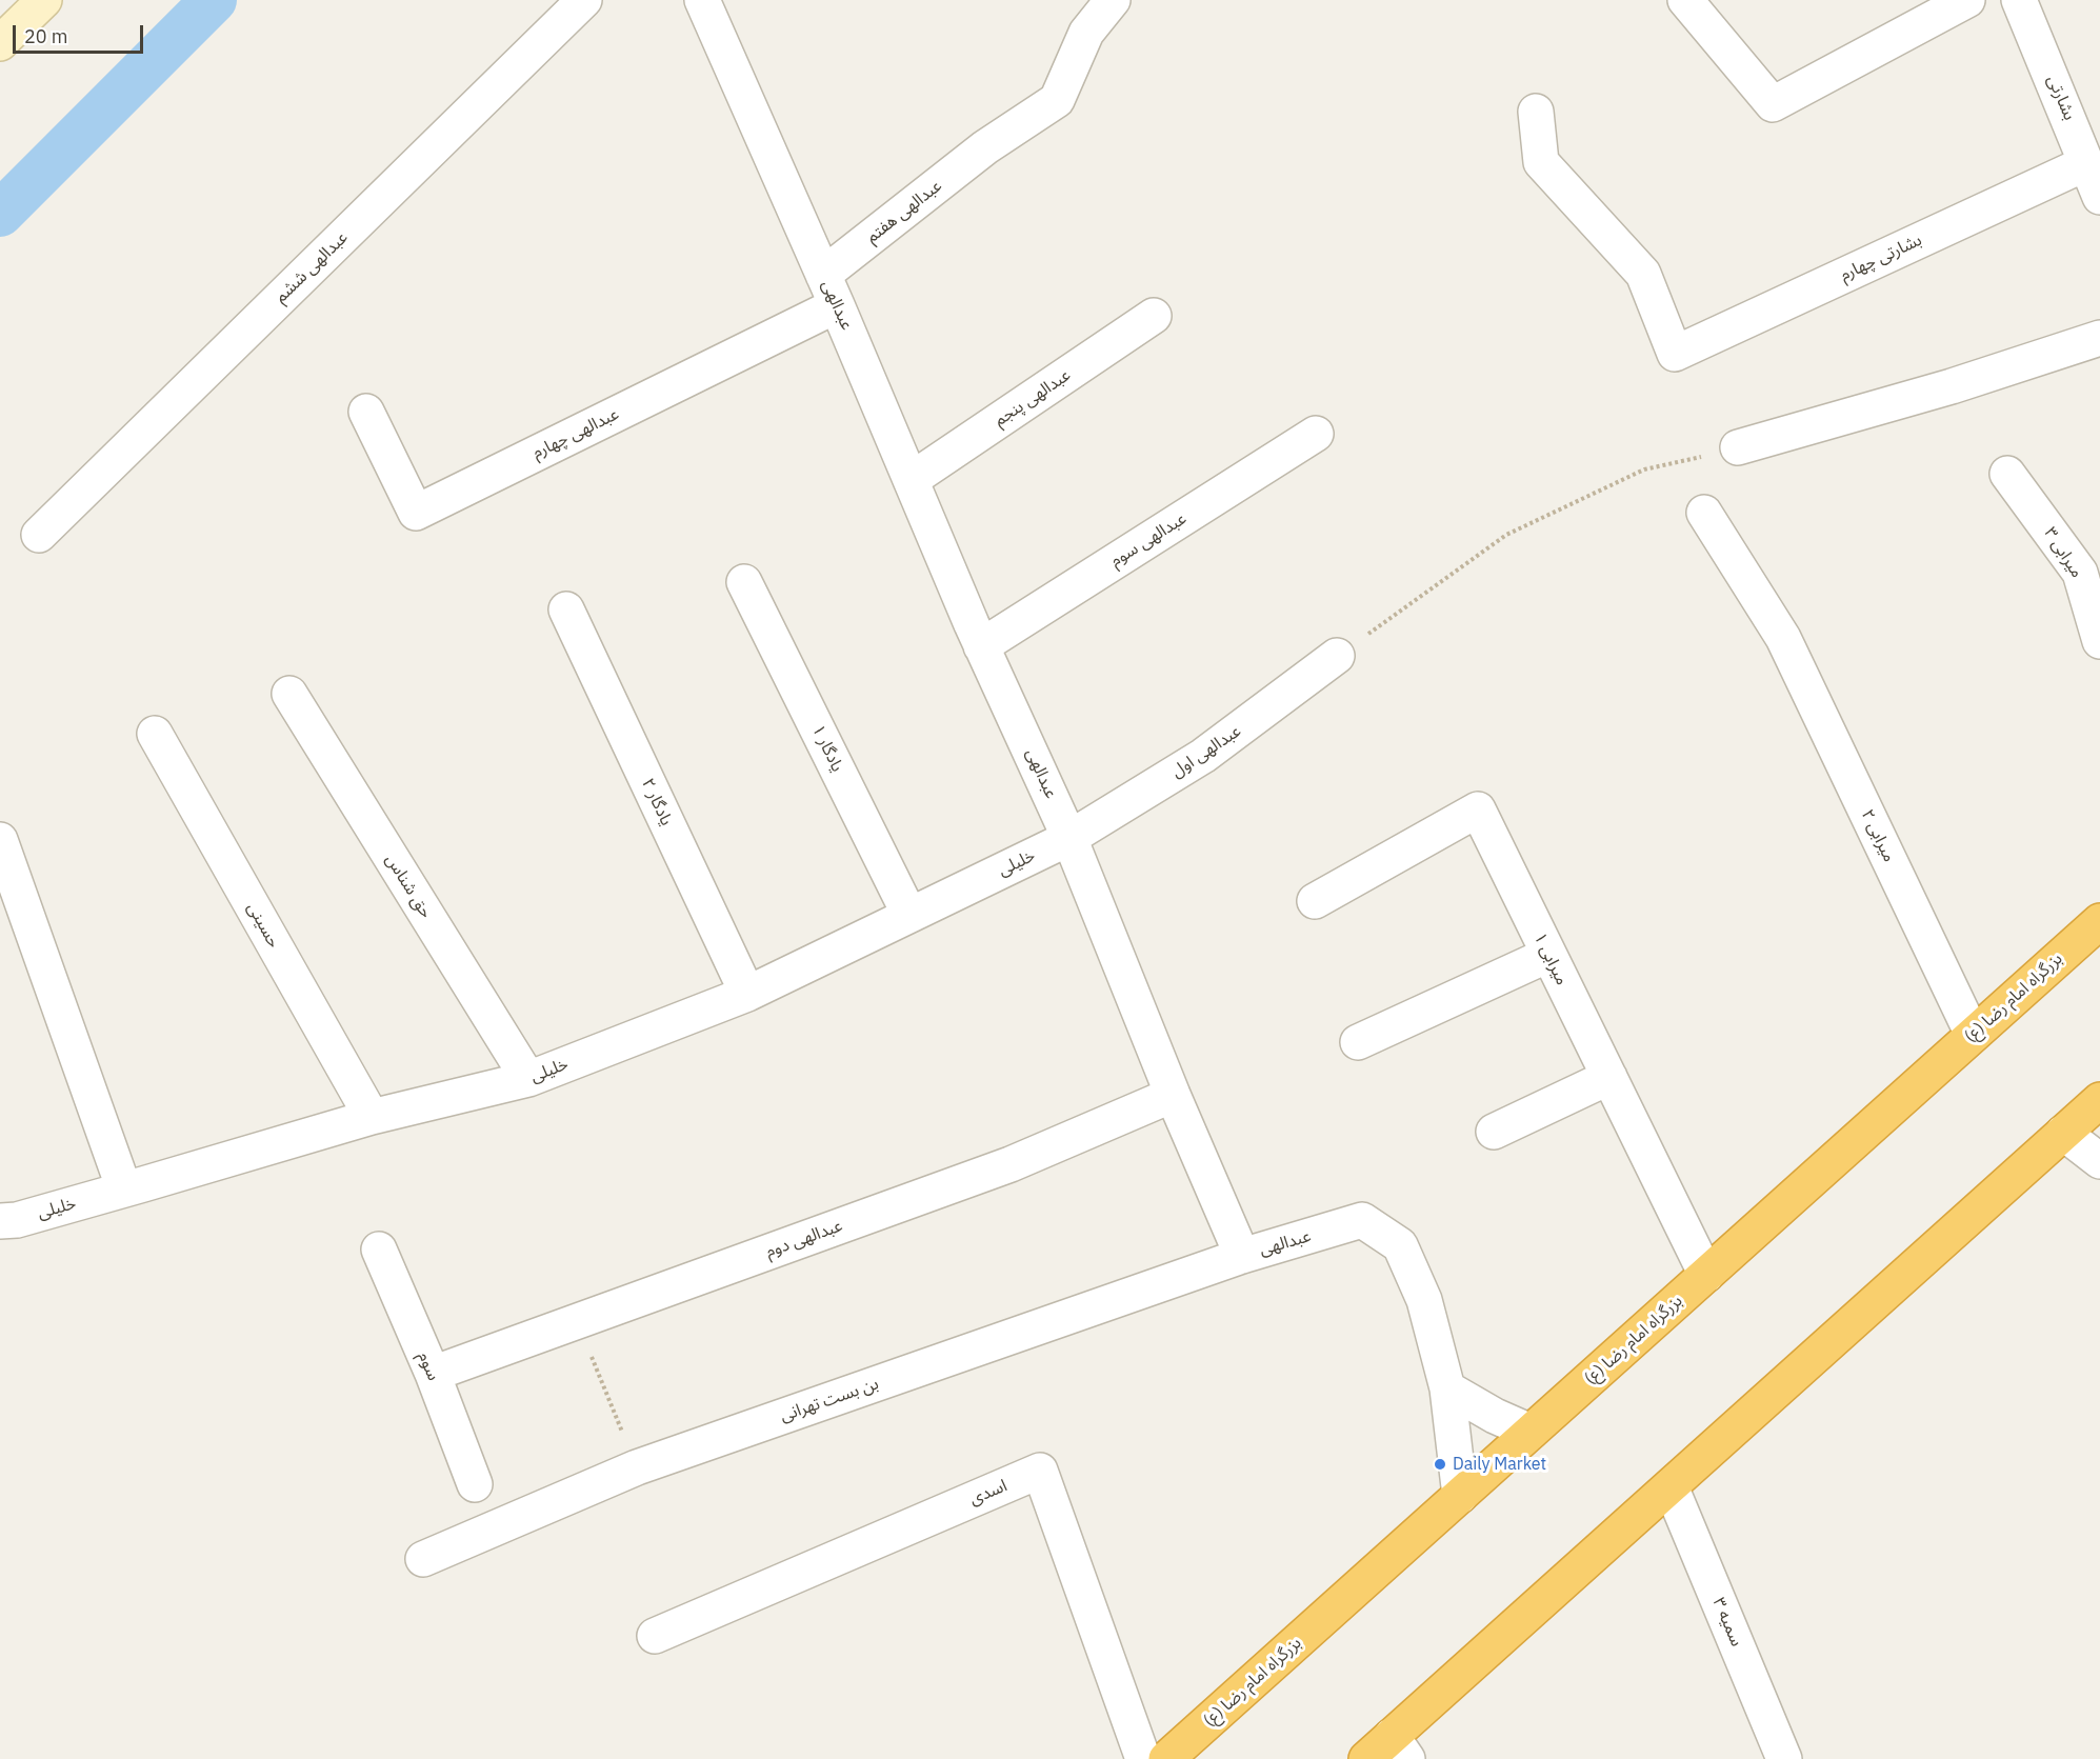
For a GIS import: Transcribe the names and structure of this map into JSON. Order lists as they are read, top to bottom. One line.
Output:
{"streets":{"highway":["بزرگراه امام رضا (ع)"],"street":["بشارتی","عبدالهی هفتم","بشارتی چهارم","عبدالهی ششم","عبدالهی","عبدالهی پنجم","عبدالهی چهارم","عبدالهی سوم","میرابی ۳","یادگار ۱","عبدالهی اول","یادگار ۲","میرابی ۲","خلیلی","حق شناس","حسینی","میرابی ۱","عبدالهی دوم","سوم","بن بست تهرانی","اسدی","سمیه ۳"]},"crossings":[["بشارتی","بشارتی چهارم"],["عبدالهی هفتم","عبدالهی"],["عبدالهی هفتم","عبدالهی چهارم"],["عبدالهی","عبدالهی پنجم"],["عبدالهی","عبدالهی چهارم"],["عبدالهی","عبدالهی سوم"],["عبدالهی","عبدالهی اول"],["عبدالهی","خلیلی"],["عبدالهی","بزرگراه امام رضا (ع)"],["عبدالهی","عبدالهی دوم"],["عبدالهی","بن بست تهرانی"],["یادگار ۱","خلیلی"],["عبدالهی اول","خلیلی"],["یادگار ۲","خلیلی"],["میرابی ۲","بزرگراه امام رضا (ع)"],["خلیلی","حق شناس"],["خلیلی","حسینی"],["میرابی ۱","بزرگراه امام رضا (ع)"],["عبدالهی دوم","سوم"]],"places":["Daily Market"],"scale_bar":"20 m"}
